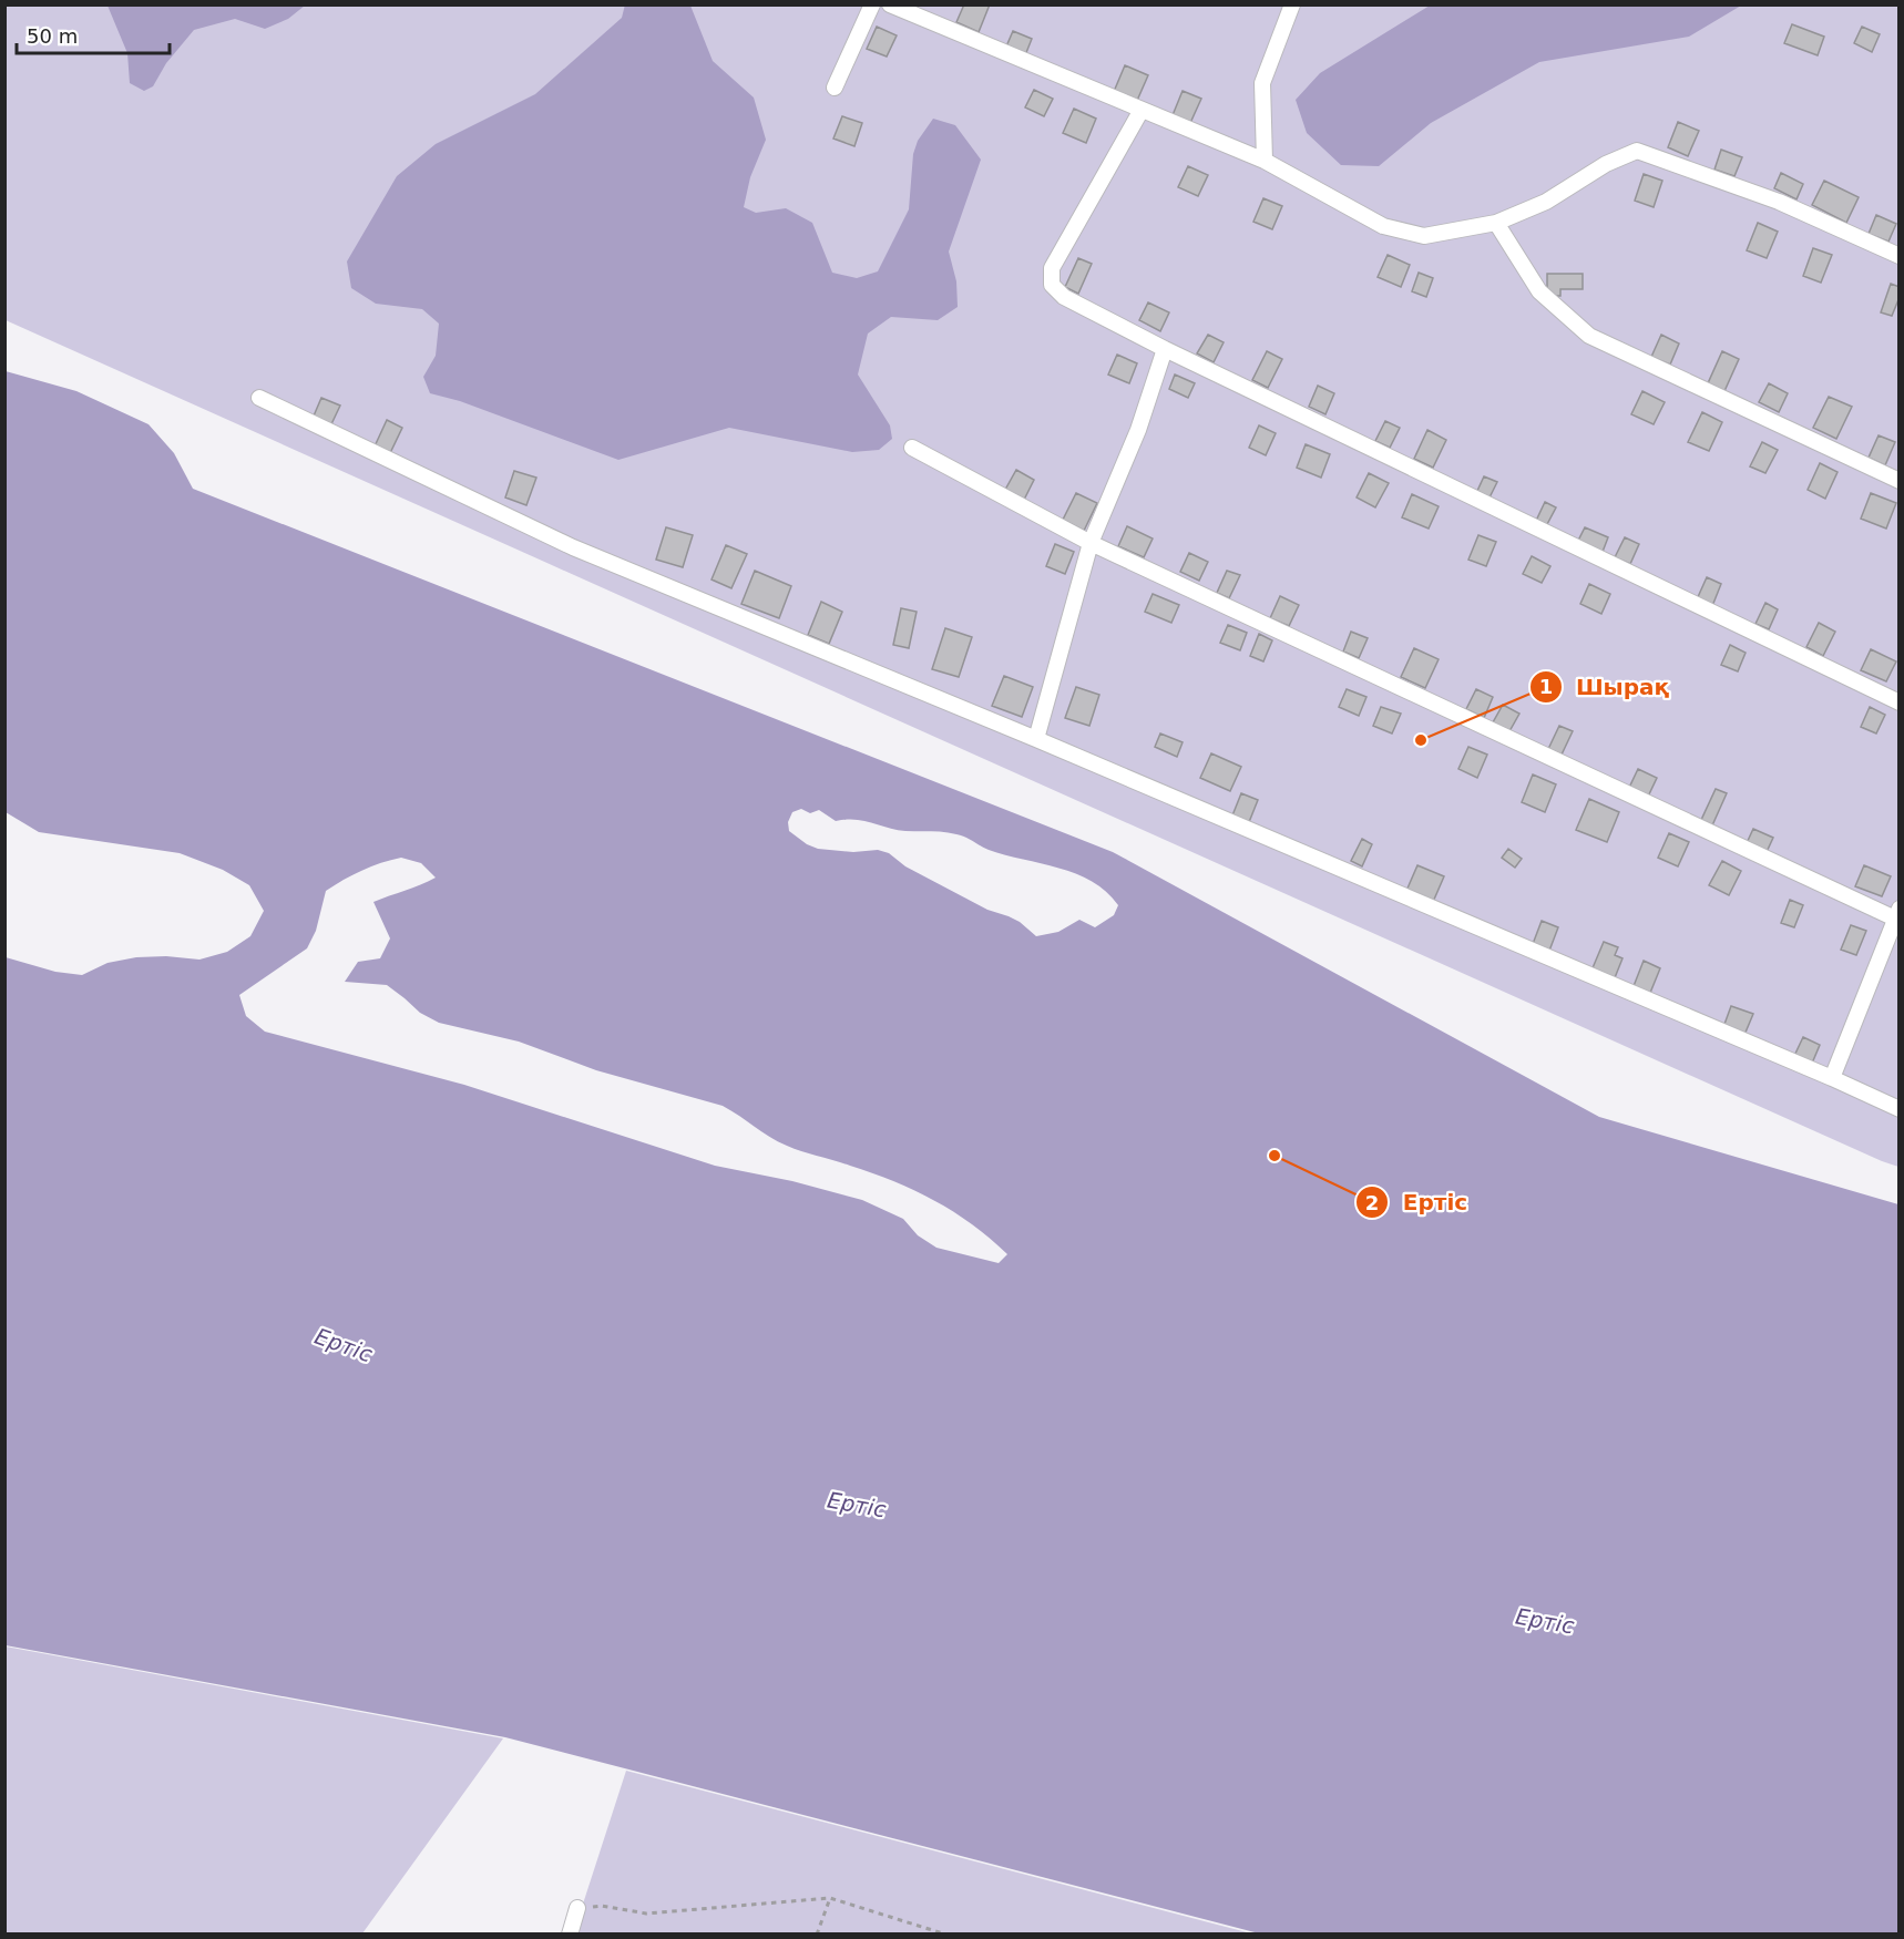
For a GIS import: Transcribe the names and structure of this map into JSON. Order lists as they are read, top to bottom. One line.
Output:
{"water":["Ертіс"],"places":["Шырақ","Ертіс"],"scale_bar":"50 m"}
